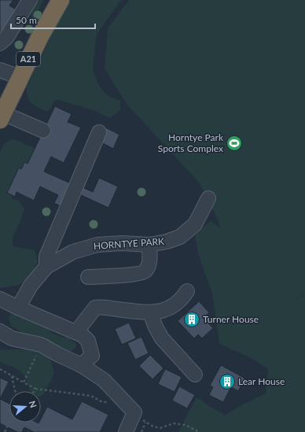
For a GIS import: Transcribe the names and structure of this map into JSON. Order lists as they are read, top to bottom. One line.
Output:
{"streets":{"highway":["A21"],"street":["HORNTYE PARK"]},"places":{"sports":["Horntye Park Sports Complex"],"building":["Turner House","Lear House"]},"scale_bar":"50 m","north":"right"}
